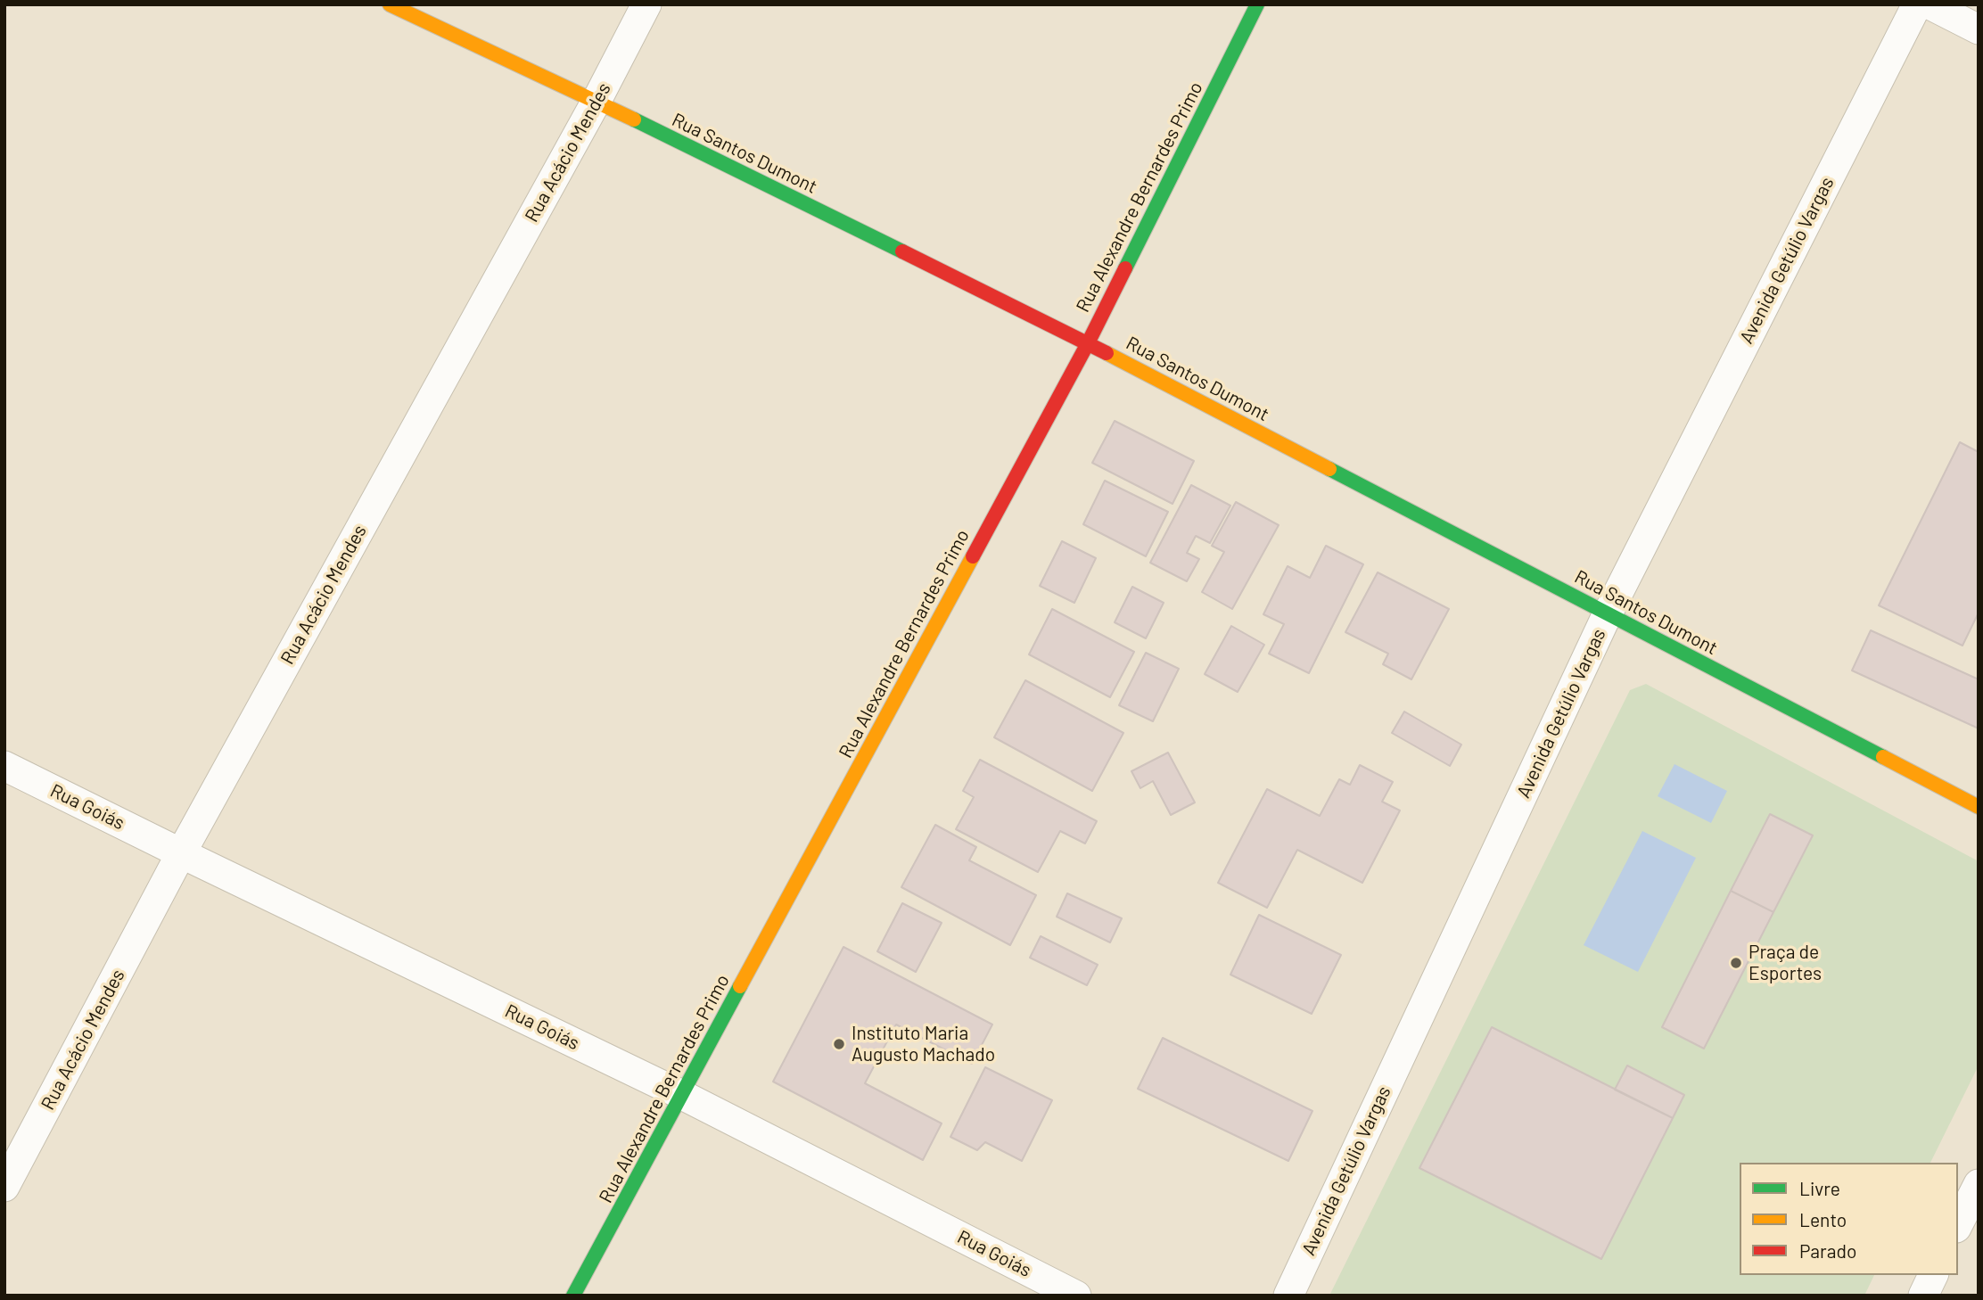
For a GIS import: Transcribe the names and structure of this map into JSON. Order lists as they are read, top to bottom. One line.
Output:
{"streets":{"street":["Rua Acácio Mendes","Rua Santos Dumont","Rua Alexandre Bernardes Primo","Avenida Getúlio Vargas","Rua Goiás"]},"crossings":[["Rua Acácio Mendes","Rua Santos Dumont"],["Rua Acácio Mendes","Rua Goiás"],["Rua Santos Dumont","Rua Alexandre Bernardes Primo"],["Rua Santos Dumont","Avenida Getúlio Vargas"],["Rua Alexandre Bernardes Primo","Rua Goiás"]],"places":["Praça de Esportes","Instituto Maria Augusto Machado"],"legend":["Livre","Lento","Parado"]}
